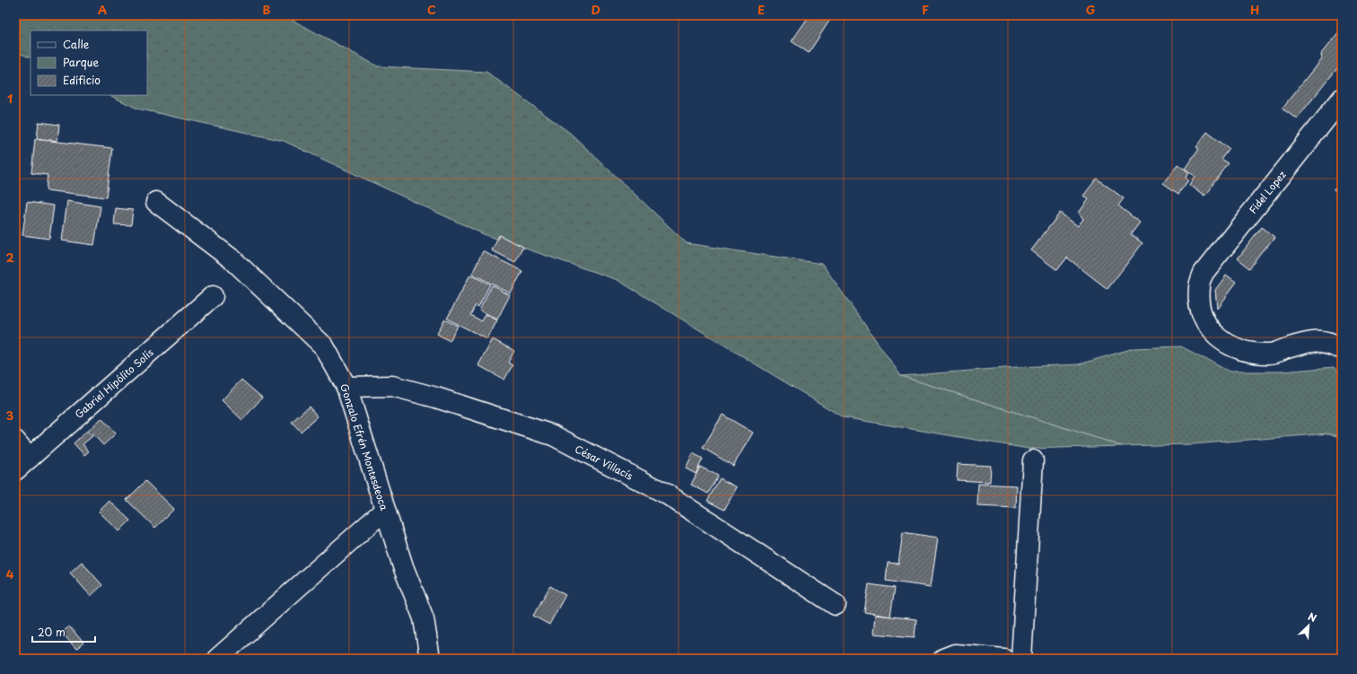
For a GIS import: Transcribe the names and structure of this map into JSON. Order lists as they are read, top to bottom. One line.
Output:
{"streets":{"street":["Fidel Lopez","Gabriel Hipólito Solís","Gonzalo Efrén Montesdeoca","César Villacís"]},"crossings":[["Gonzalo Efrén Montesdeoca","César Villacís"]],"legend":["Calle","Parque","Edificio"],"scale_bar":"20 m","north":"top right","grid":{"columns":["A","B","C","D","E","F","G","H"],"rows":["1","2","3","4"]}}
